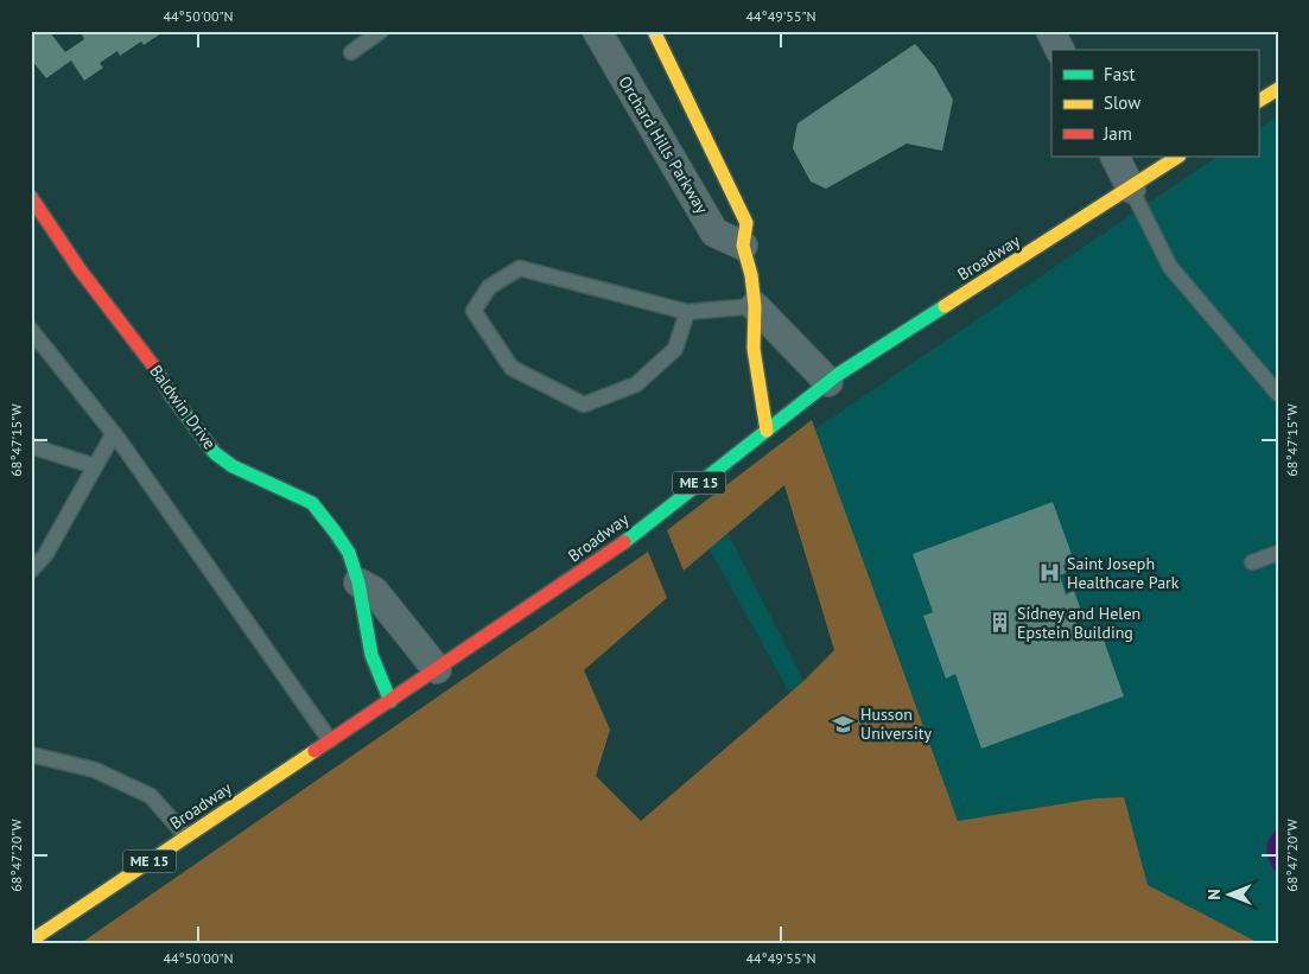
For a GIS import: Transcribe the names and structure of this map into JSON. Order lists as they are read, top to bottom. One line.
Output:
{"streets":{"main road":["Orchard Hills Parkway","Broadway","Baldwin Drive","ME 15"]},"crossings":[["Orchard Hills Parkway","Broadway"],["Broadway","Baldwin Drive"]],"places":{"hospital":["Saint Joseph Healthcare Park"],"building":["Sidney and Helen Epstein Building"],"school or university":["Husson University"]},"legend":["Fast","Slow","Jam"],"north":"left","coordinates":["44°50'00\"N","44°49'55\"N","68°47'15\"W","68°47'20\"W"]}
